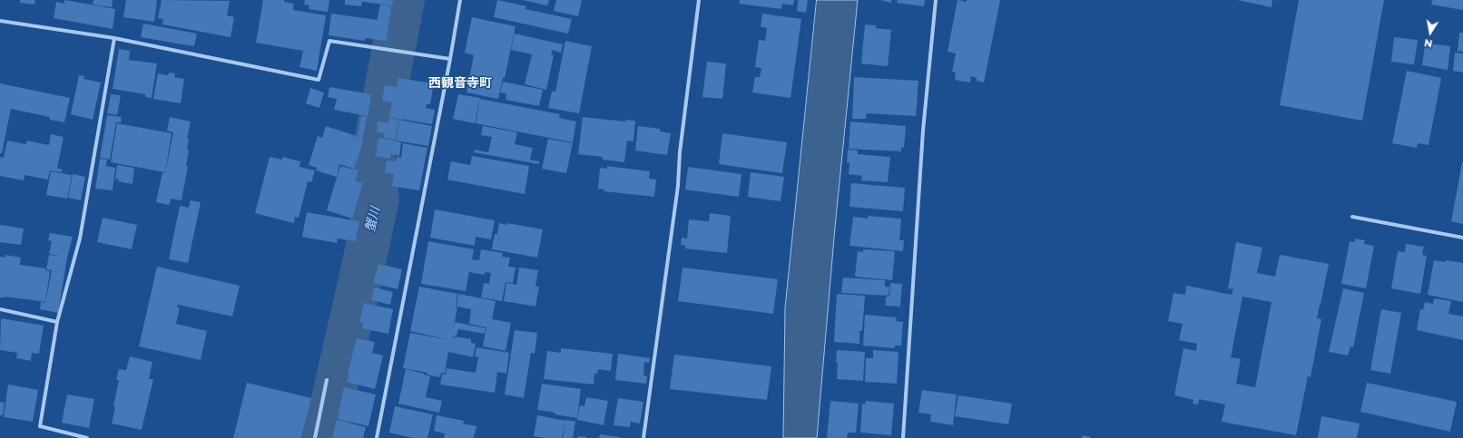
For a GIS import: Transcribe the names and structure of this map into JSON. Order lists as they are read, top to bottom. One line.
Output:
{"districts":["西観音寺町"],"water":["蟹川"],"north":"bottom"}
